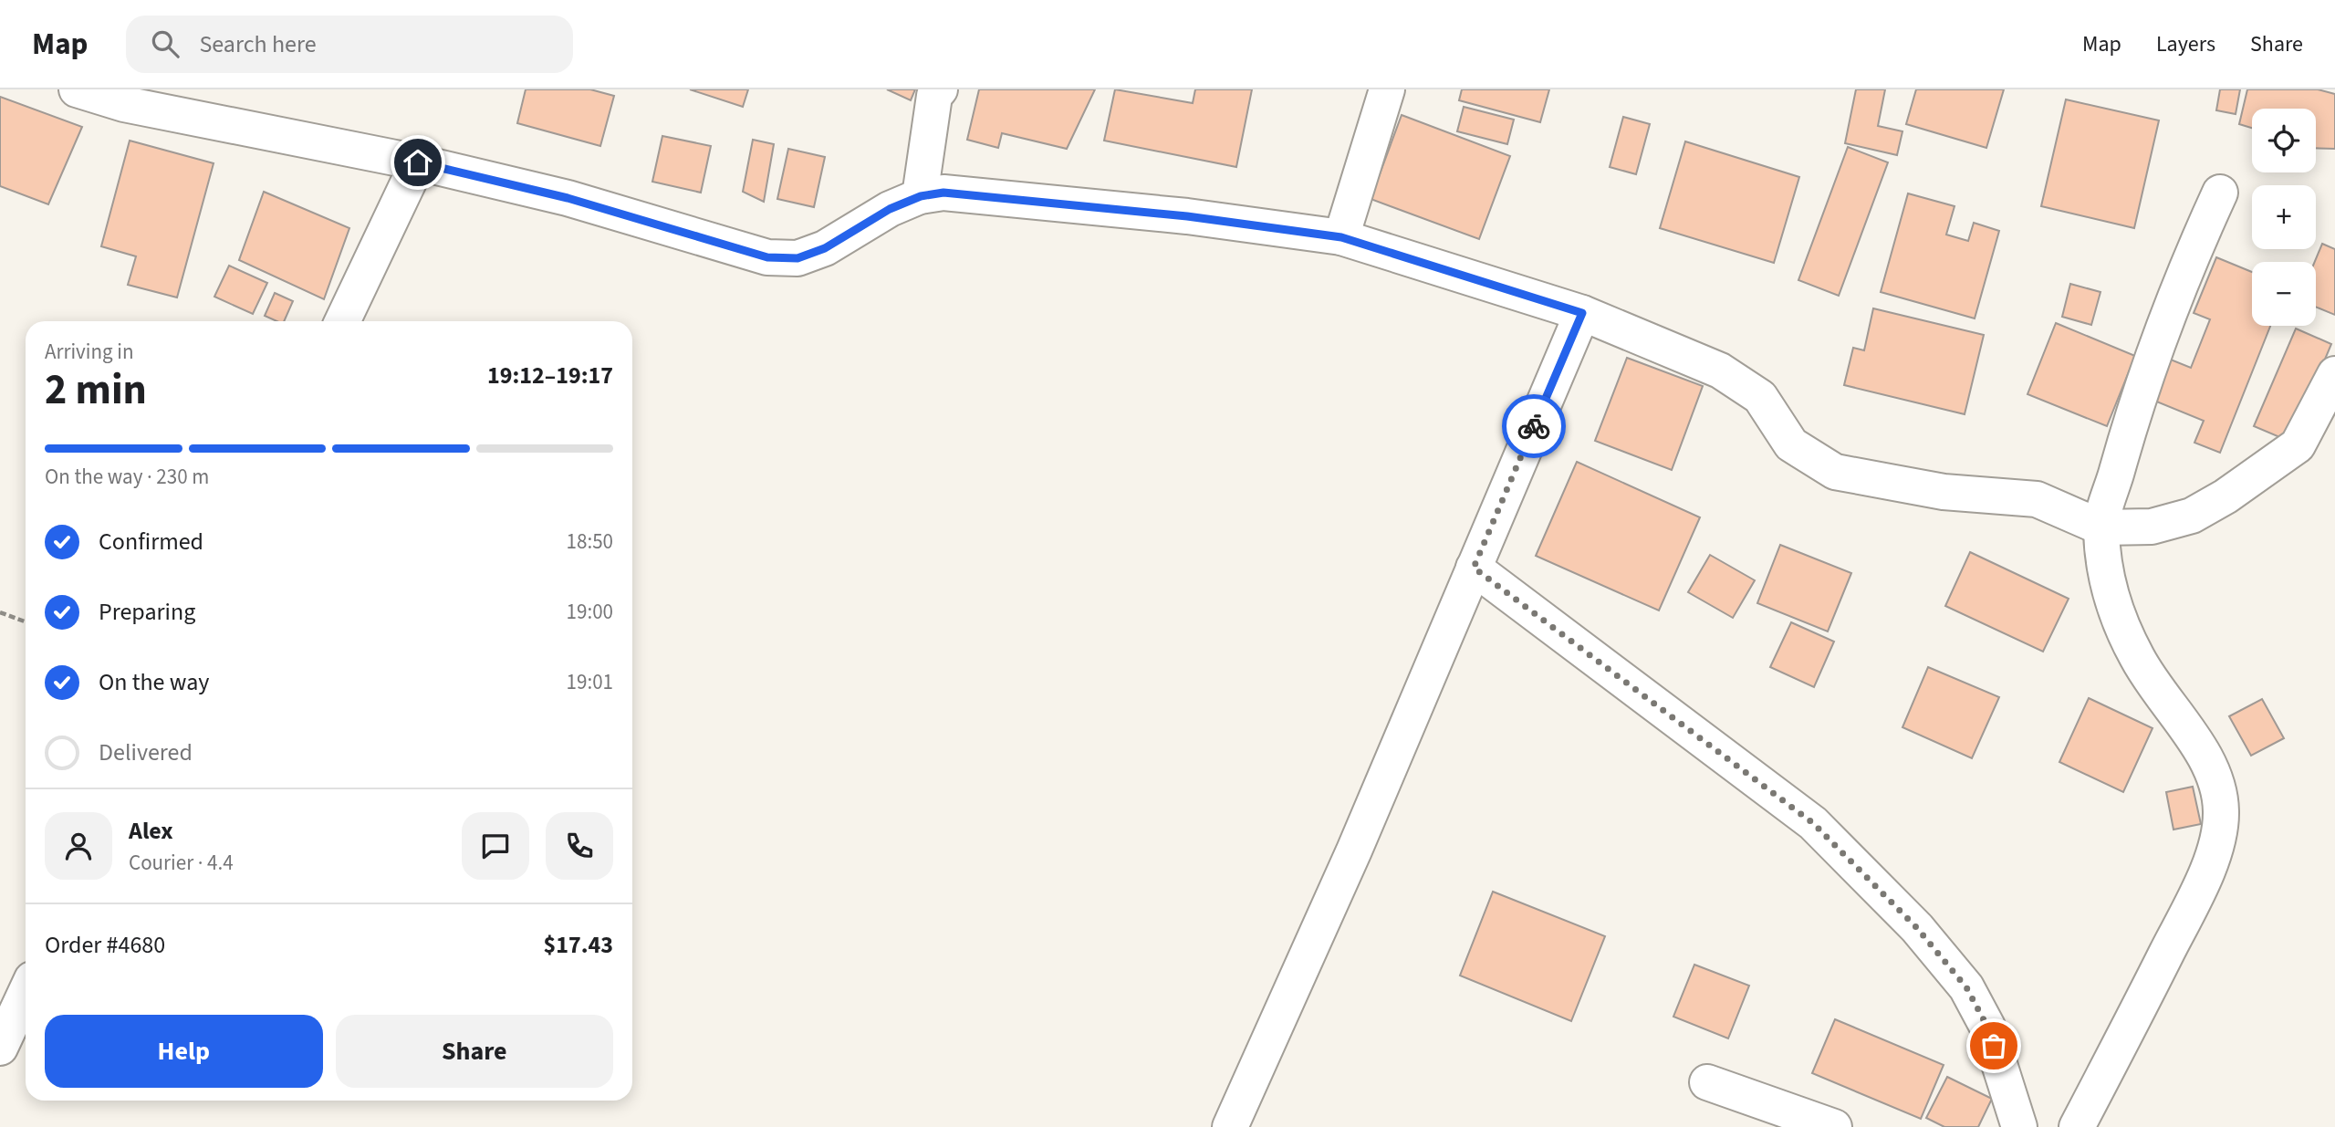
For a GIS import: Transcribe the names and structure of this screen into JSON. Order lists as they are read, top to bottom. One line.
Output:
{"page":{"header":"Map","search":"Search here","nav":["Map","Layers","Share"],"map_buttons":["+","−"],"heading":["2 min","Arriving in","19:12–19:17"],"panel":["Alex","Courier · 4.4","Order #4680","$17.43"],"bar":"On the way · 230 m","list":[["Confirmed","18:50"],["Preparing","19:00"],["On the way","19:01"],"Delivered"],"buttons":["Help","Share"]}}
